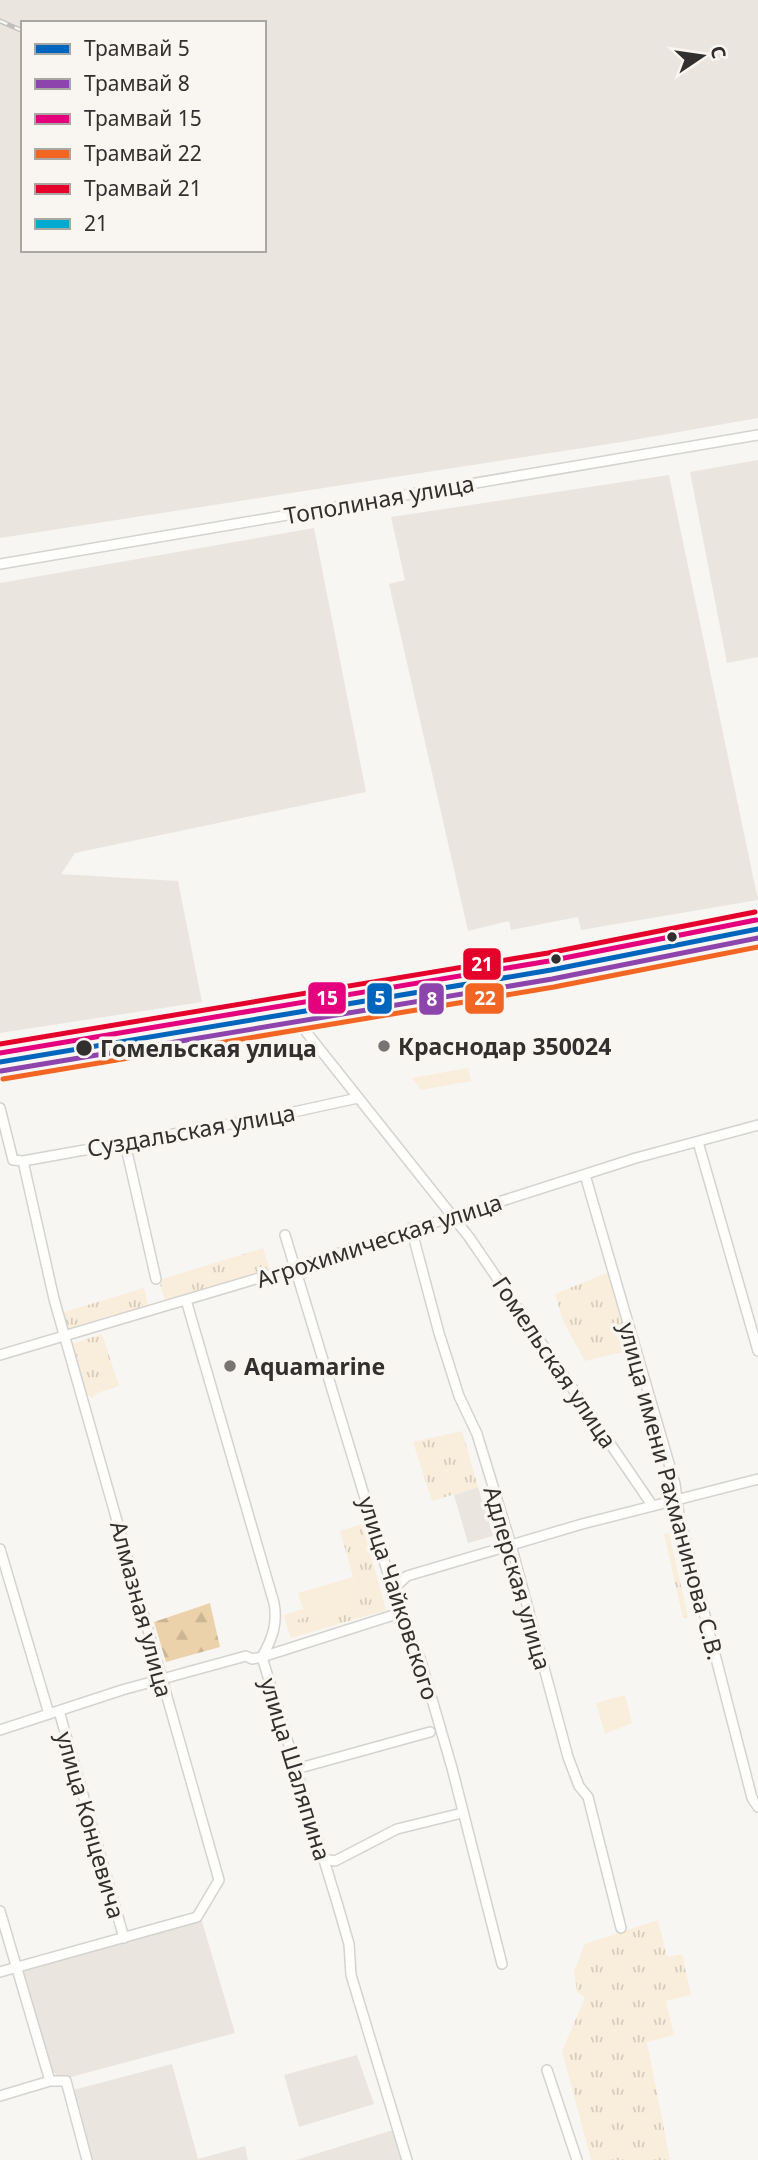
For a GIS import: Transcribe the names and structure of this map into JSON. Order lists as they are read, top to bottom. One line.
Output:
{"streets":{"street":["Тополиная улица","Суздальская улица","Агрохимическая улица","Гомельская улица","улица имени Рахманинова С.В.","Адлерская улица","улица Чайковского","Алмазная улица","улица Шаляпина","улица Концевича"]},"crossings":[["Суздальская улица","Гомельская улица"],["Суздальская улица","Алмазная улица"],["Агрохимическая улица","Гомельская улица"],["Агрохимическая улица","улица имени Рахманинова С.В."],["Агрохимическая улица","Адлерская улица"],["Агрохимическая улица","улица Чайковского"],["Агрохимическая улица","Алмазная улица"],["Агрохимическая улица","улица Шаляпина"],["Алмазная улица","улица Концевича"]],"places":["Краснодар 350024","Гомельская улица","Aquamarine"],"lines":["tram line 21","tram line 15","transit line 21","tram line 5","tram line 8","tram line 22"],"legend":["Трамвай 5","Трамвай 8","Трамвай 15","Трамвай 22","Трамвай 21","21"],"north":"right"}
